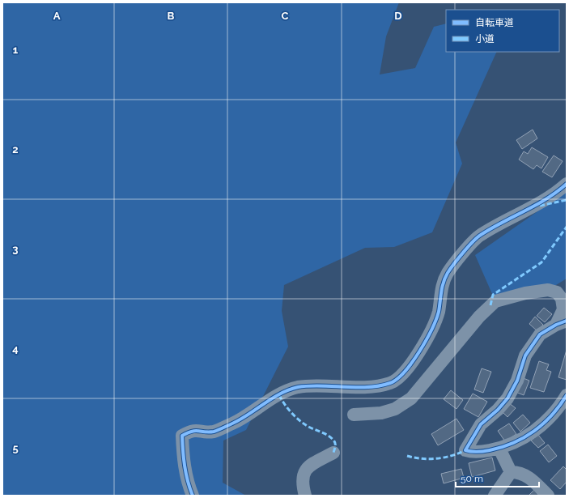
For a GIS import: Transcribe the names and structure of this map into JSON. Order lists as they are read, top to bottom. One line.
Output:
{"legend":["自転車道","小道"],"scale_bar":"50 m","grid":{"columns":["A","B","C","D"],"rows":["1","2","3","4","5"]}}
